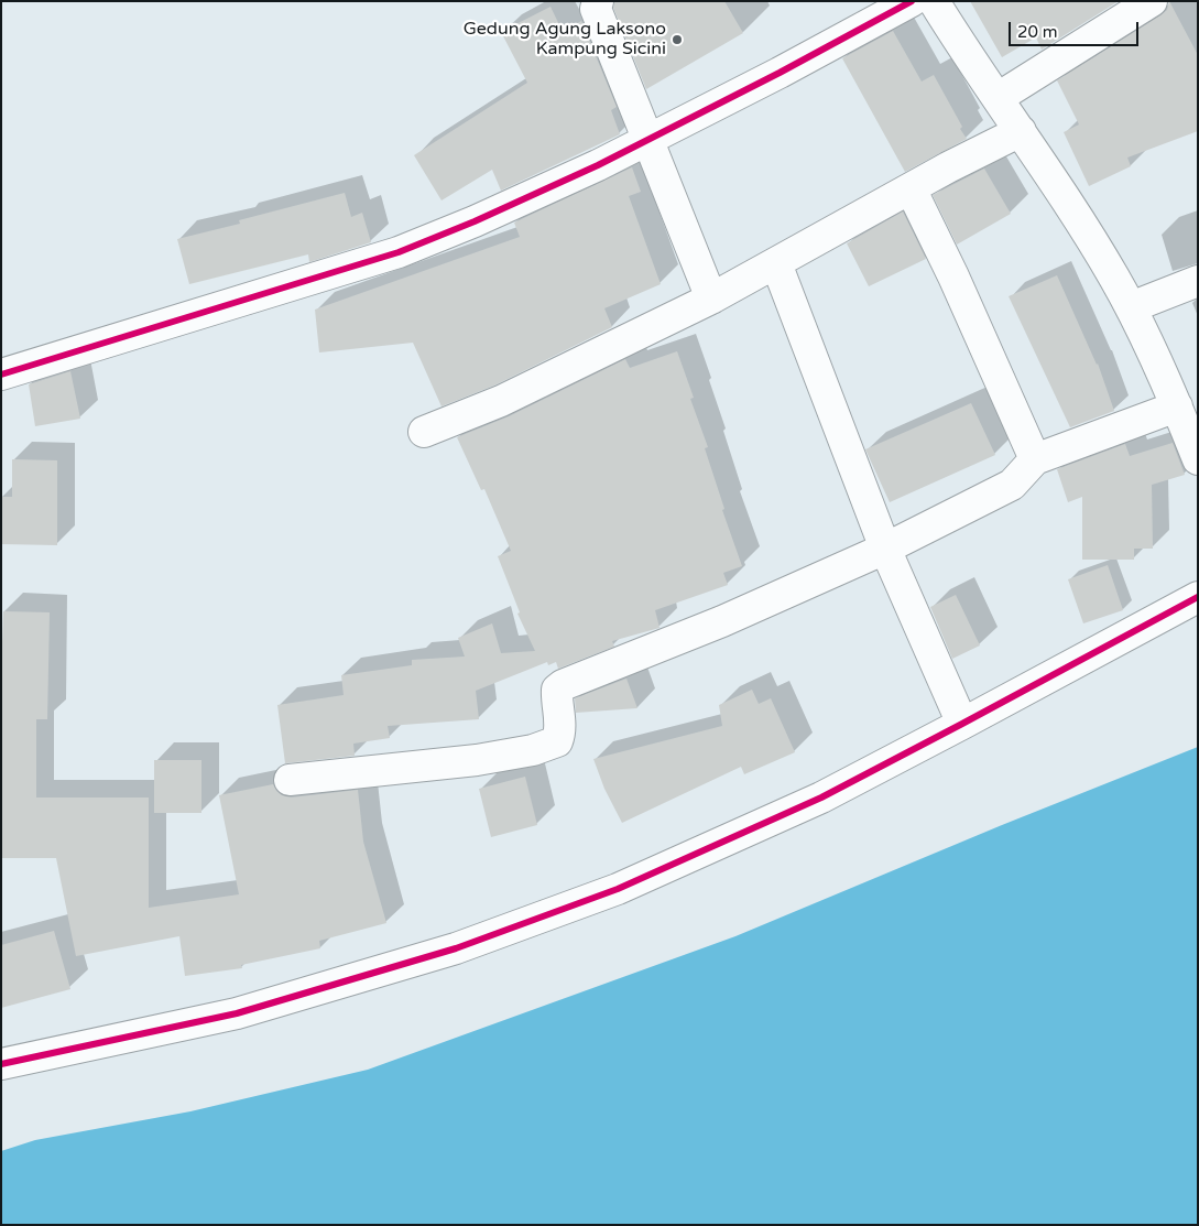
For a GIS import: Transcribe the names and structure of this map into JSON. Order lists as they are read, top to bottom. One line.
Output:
{"places":["Gedung Agung Laksono Kampung Sicini"],"scale_bar":"20 m"}
